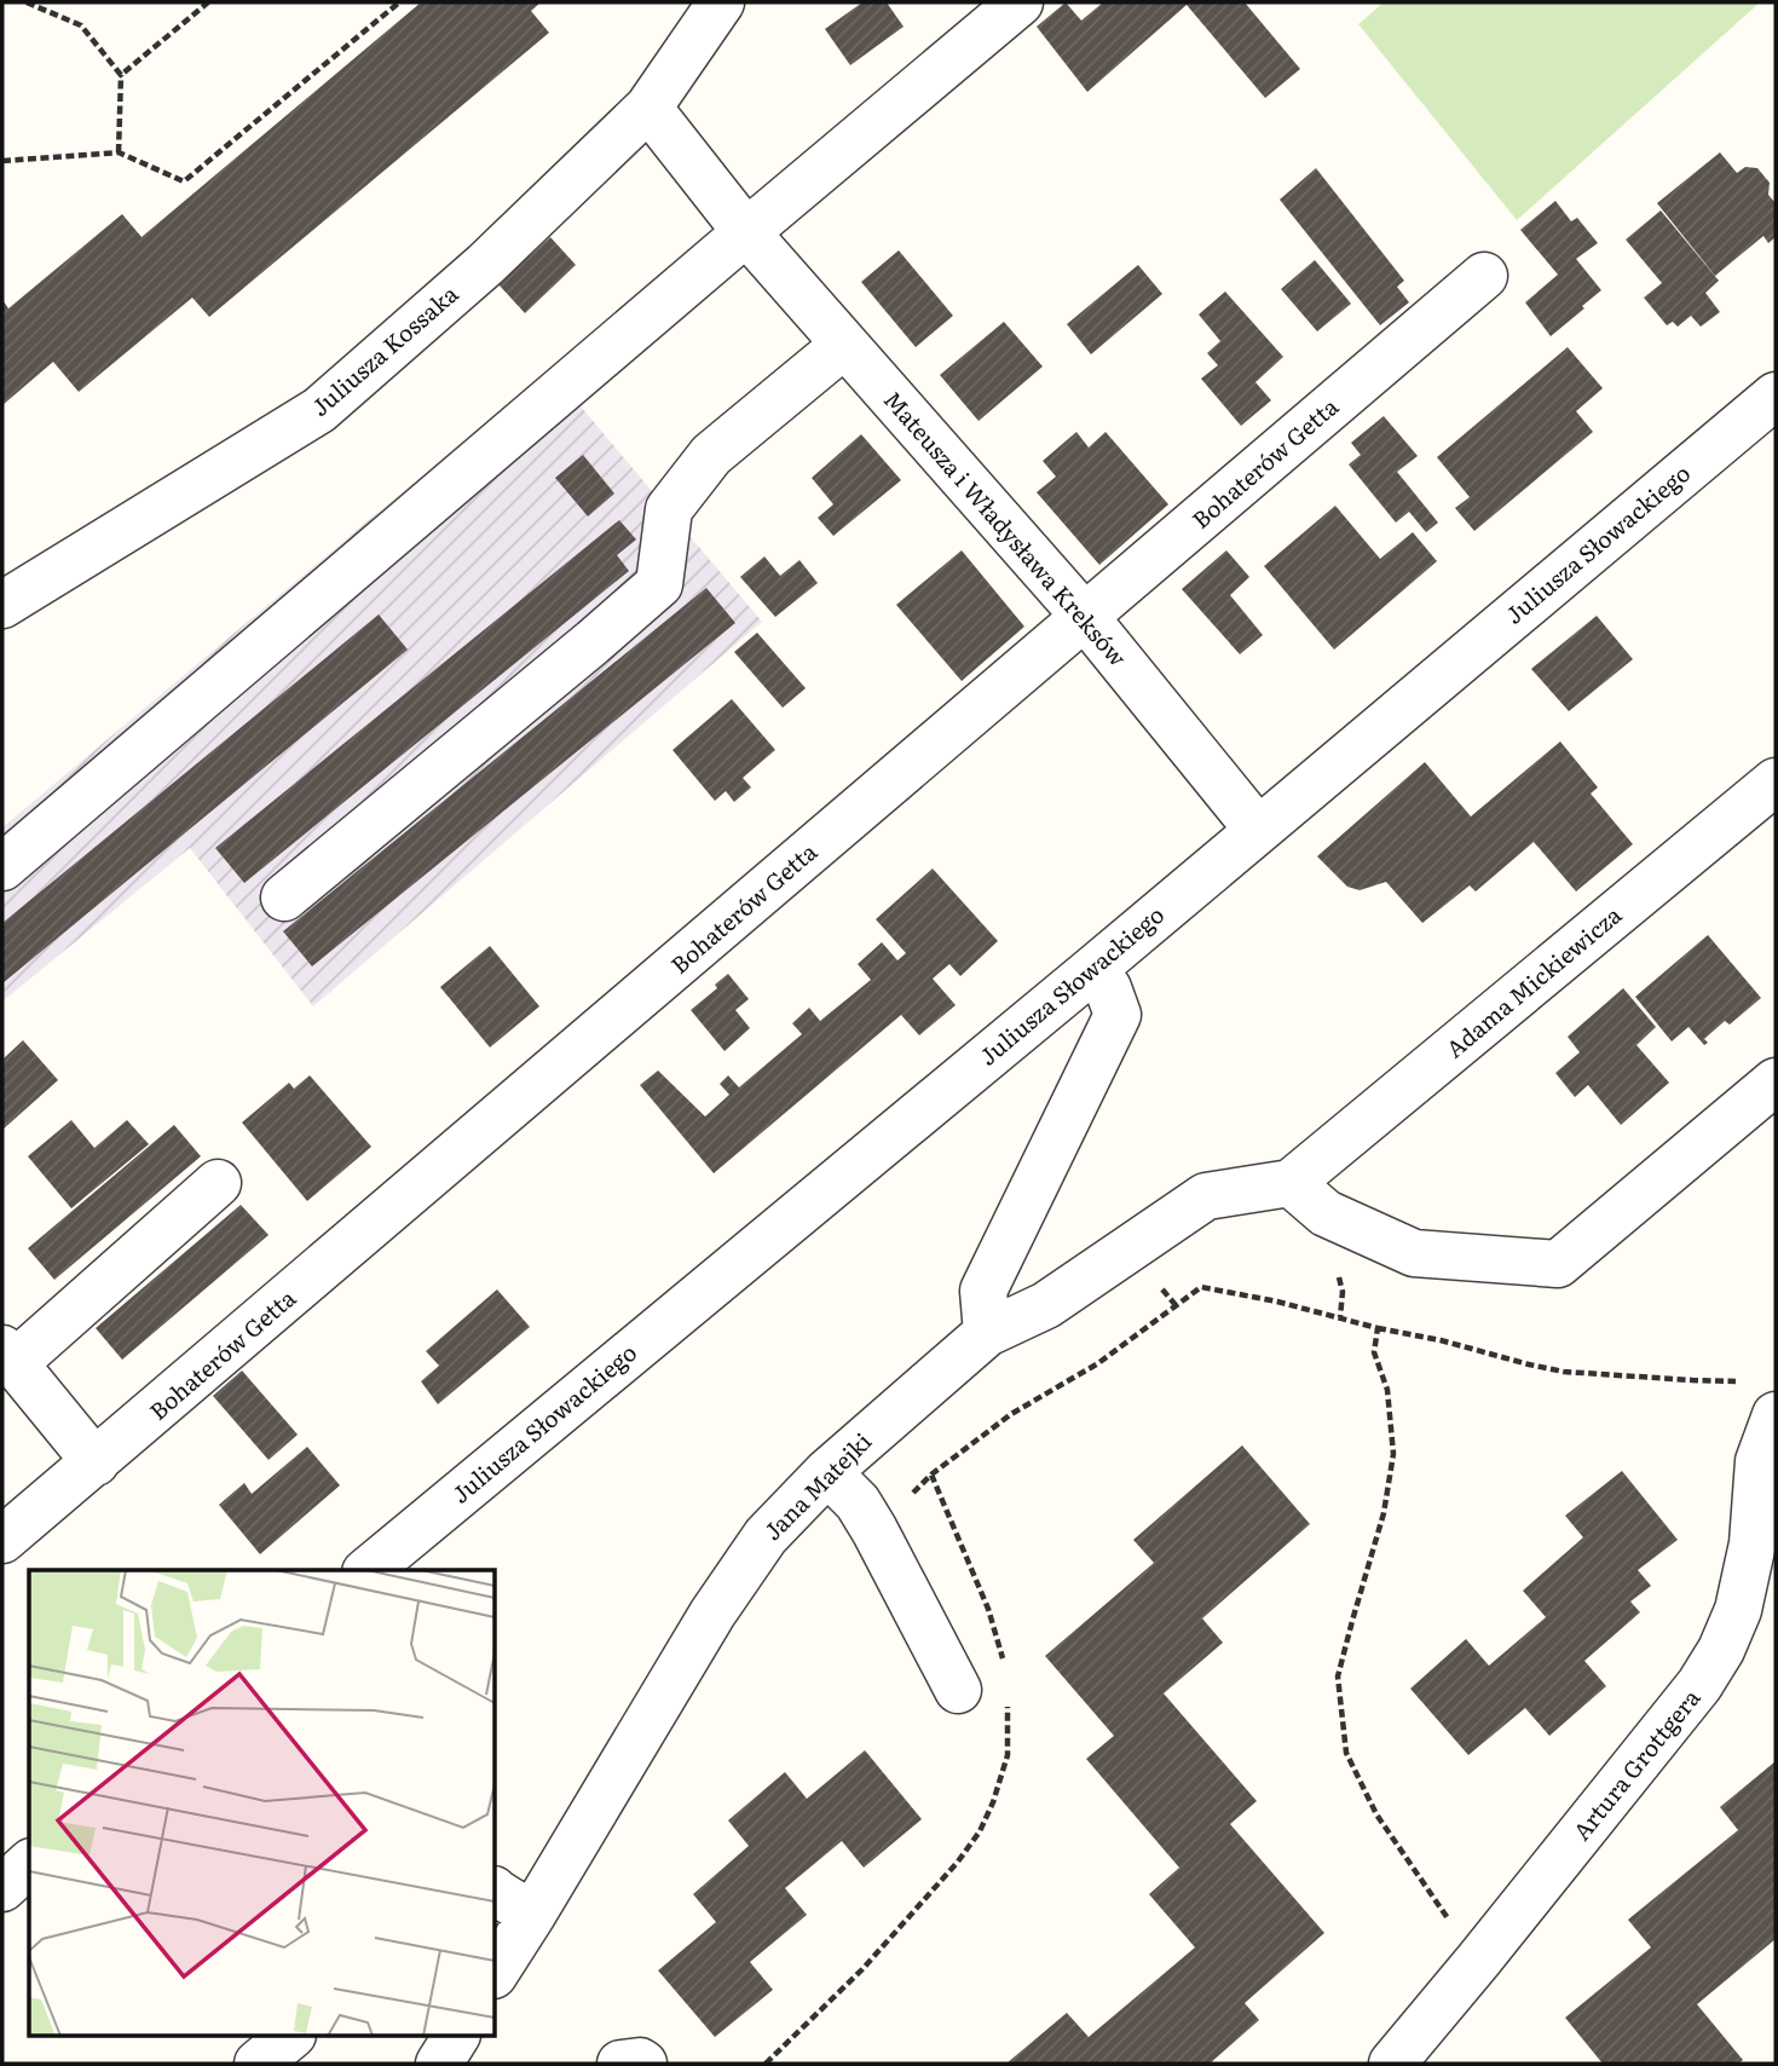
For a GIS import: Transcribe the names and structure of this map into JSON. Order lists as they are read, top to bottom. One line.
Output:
{"streets":{"street":["Juliusza Kossaka","Bohaterów Getta","Mateusza i Władysława Kreksów","Juliusza Słowackiego","Adama Mickiewicza","Jana Matejki","Artura Grottgera"]},"crossings":[["Bohaterów Getta","Mateusza i Władysława Kreksów"],["Mateusza i Władysława Kreksów","Juliusza Słowackiego"],["Adama Mickiewicza","Jana Matejki"]]}
